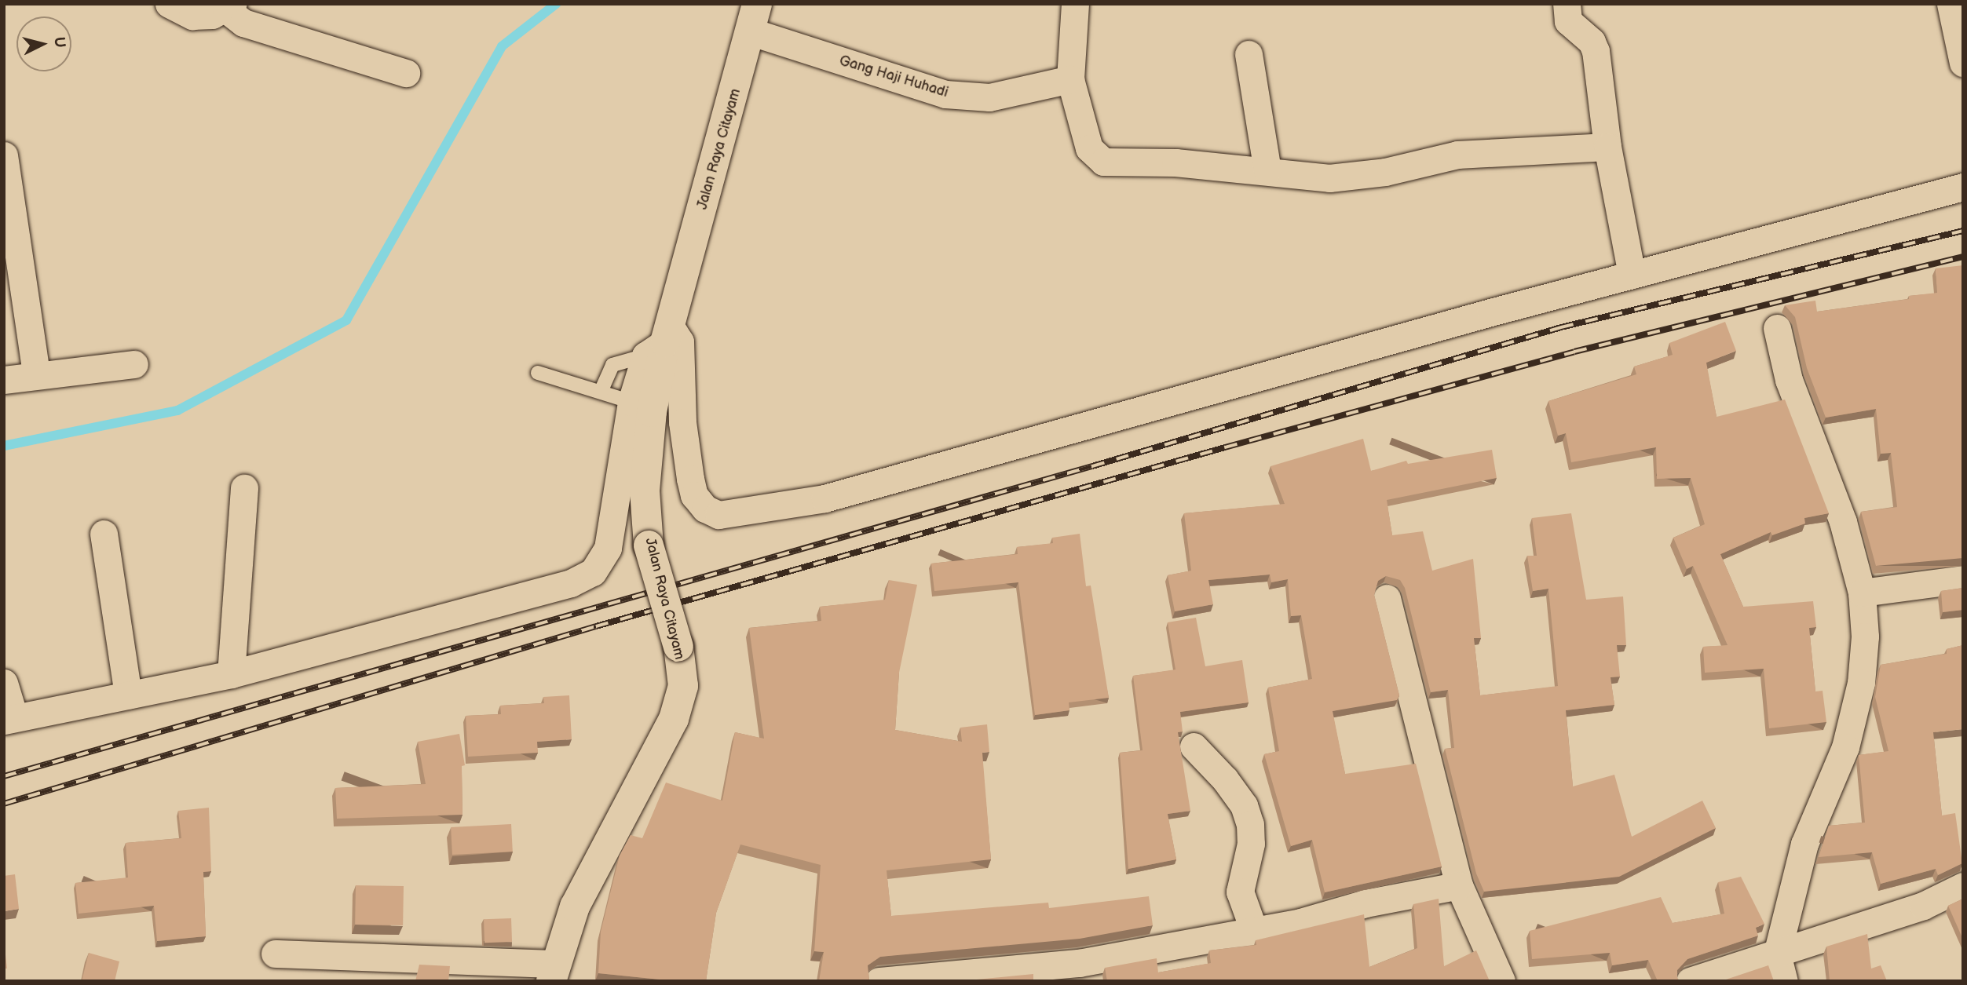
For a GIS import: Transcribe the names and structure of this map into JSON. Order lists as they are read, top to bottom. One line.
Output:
{"streets":{"main road":["Jalan Raya Citayam"],"street":["Gang Haji Huhadi"]},"crossings":[["Gang Haji Huhadi","Jalan Raya Citayam"]],"north":"right"}
